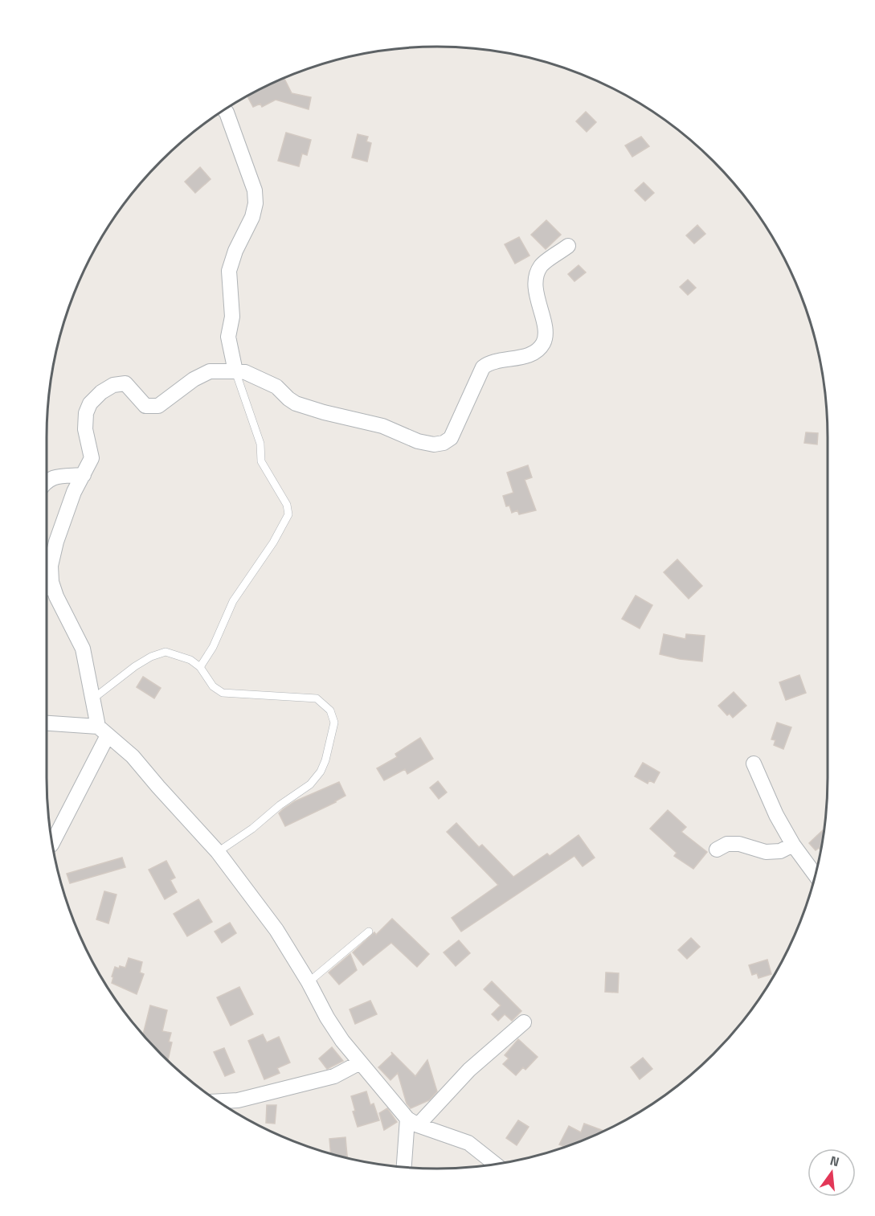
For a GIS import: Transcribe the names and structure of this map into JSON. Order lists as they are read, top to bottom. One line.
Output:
{"north":"top"}
